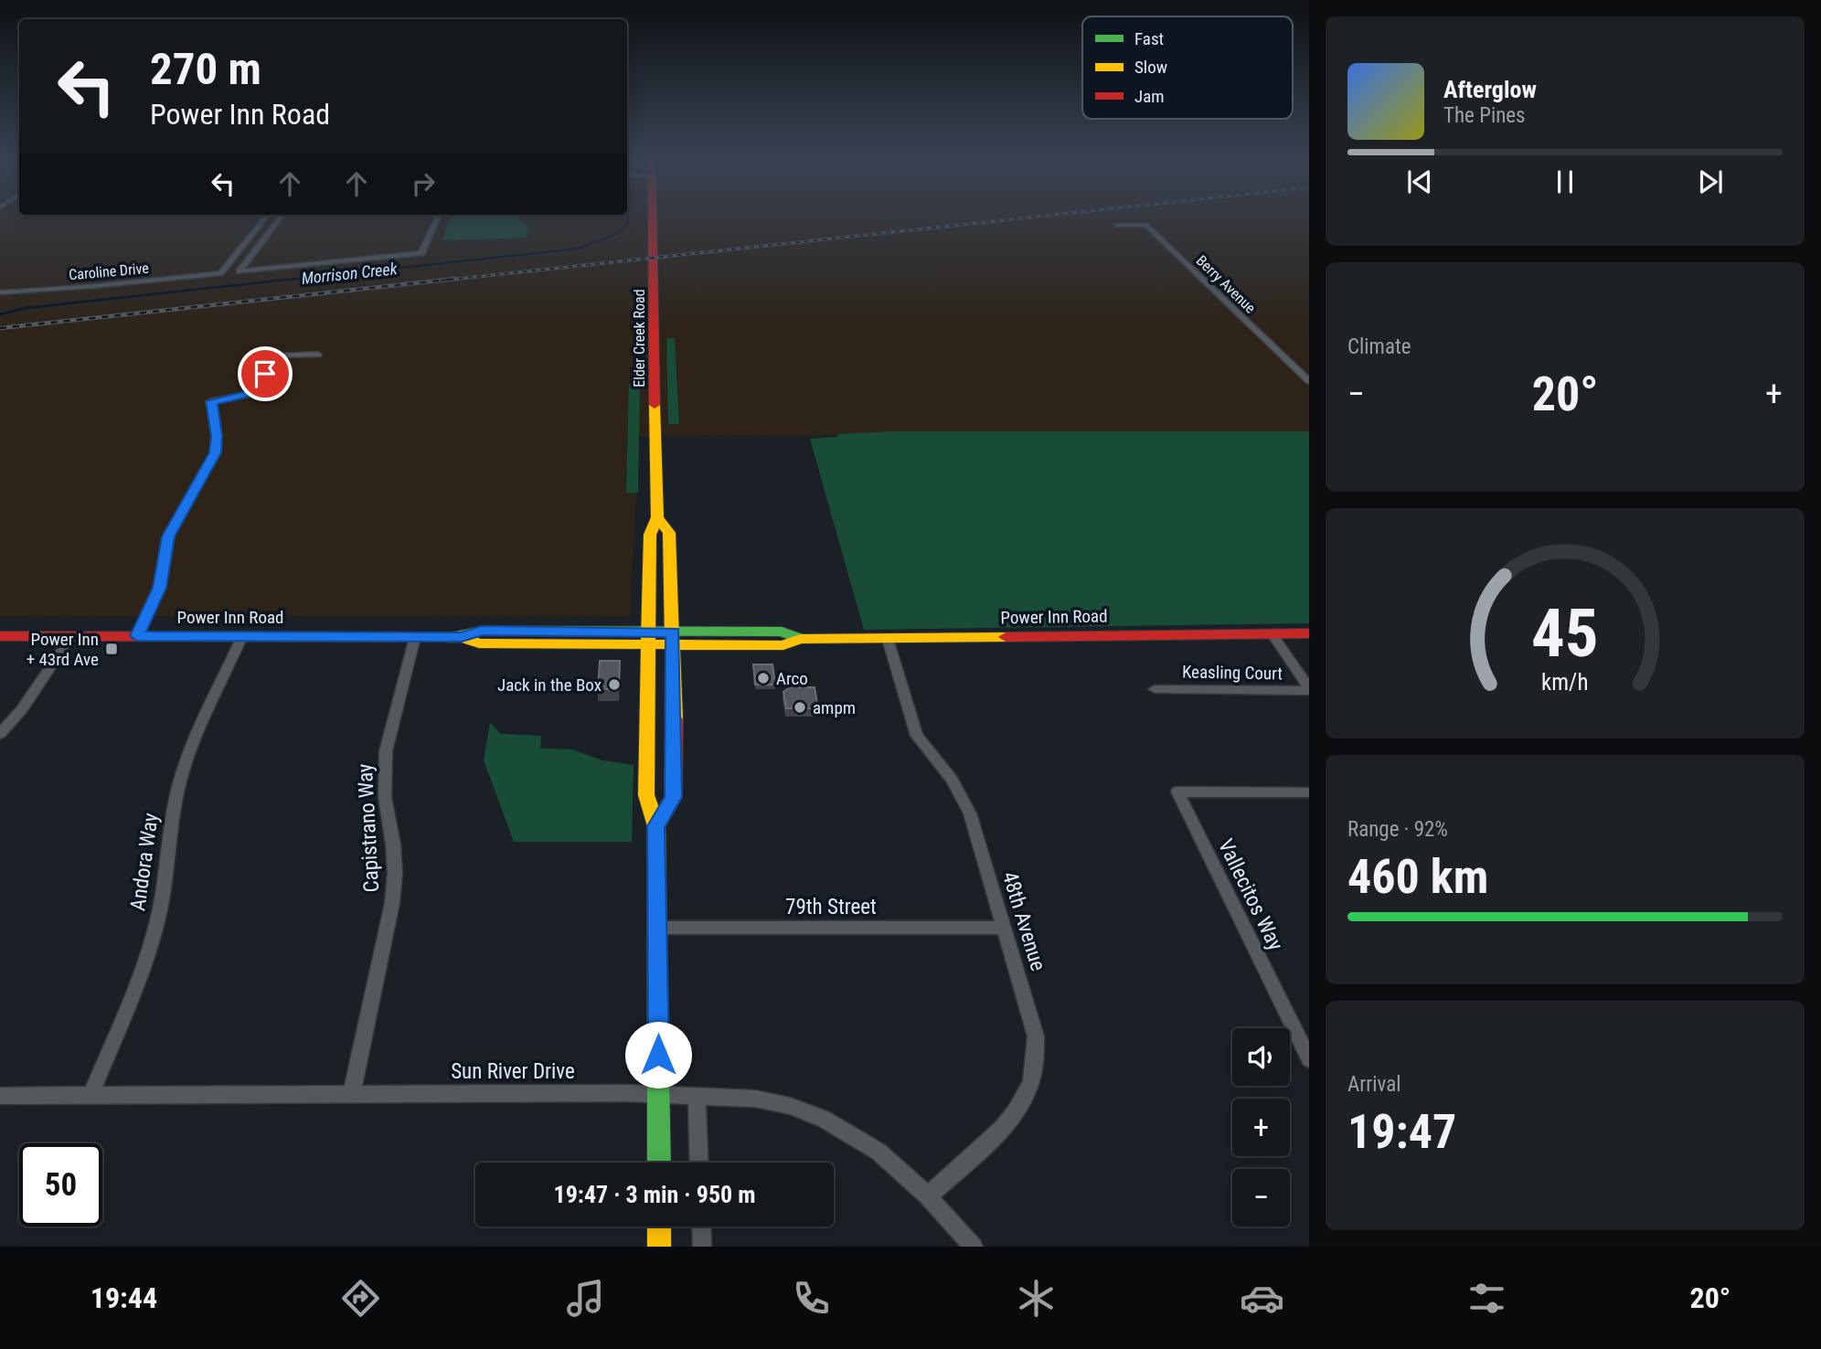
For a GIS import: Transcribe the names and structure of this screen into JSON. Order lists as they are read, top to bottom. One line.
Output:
{"streets":{"main road":["Elder Creek Road","Power Inn Road"],"street":["Caroline Drive","Berry Avenue","Keasling Court","Capistrano Way","Andora Way","Vallecitos Way","79th Street","48th Avenue","Sun River Drive"]},"crossings":[["Elder Creek Road","Power Inn Road"],["Elder Creek Road","79th Street"],["Elder Creek Road","Sun River Drive"],["Power Inn Road","Capistrano Way"],["Power Inn Road","Andora Way"],["Power Inn Road","48th Avenue"],["Capistrano Way","Sun River Drive"],["Andora Way","Sun River Drive"],["79th Street","48th Avenue"],["48th Avenue","Sun River Drive"]],"water":["Morrison Creek"],"places":{"transit":["Power Inn + 43rd Ave"],"other":["Arco","Jack in the Box","ampm"]},"legend":["Fast","Slow","Jam"],"page":{"turn":["270 m","Power Inn Road"],"song":["Afterglow","The Pines"],"tile":["Climate",["Range · 92%","460 km"],["Arrival","19:47"]],"heat":["−","20°","+"],"map_buttons":["+","−"],"limit":"50","trip":"19:47 · 3 min · 950 m","tabs":["19:44","20°"],"gauge":["45","km/h"]}}
